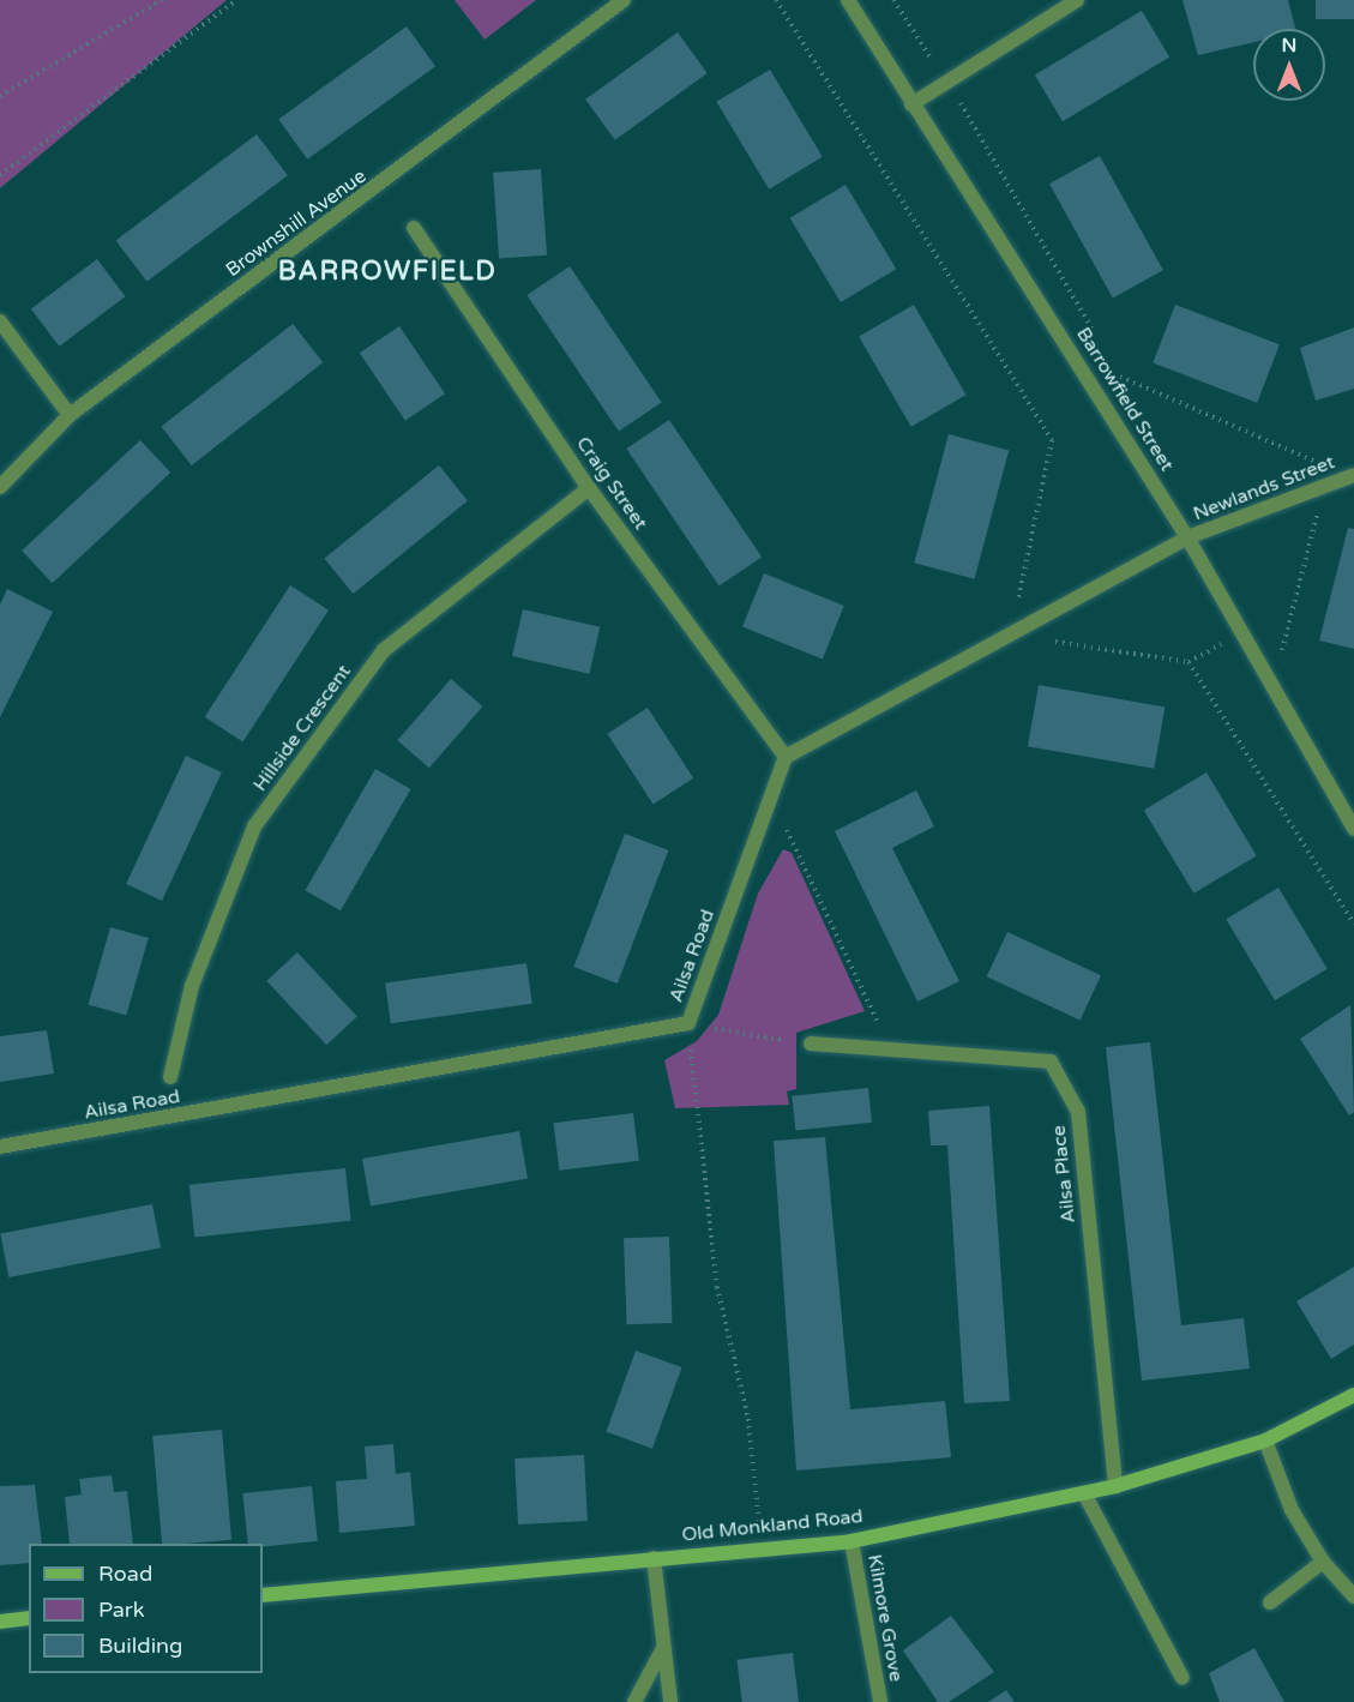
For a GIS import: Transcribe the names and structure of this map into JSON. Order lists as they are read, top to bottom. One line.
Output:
{"streets":{"street":["Brownshill Avenue","Barrowfield Street","Craig Street","Newlands Street","Hillside Crescent","Ailsa Road","Ailsa Place","Old Monkland Road","Kilmore Grove"]},"crossings":[["Barrowfield Street","Newlands Street"],["Craig Street","Hillside Crescent"],["Craig Street","Ailsa Road"],["Ailsa Place","Old Monkland Road"],["Old Monkland Road","Kilmore Grove"]],"districts":["BARROWFIELD"],"legend":["Road","Park","Building"],"north":"top"}
